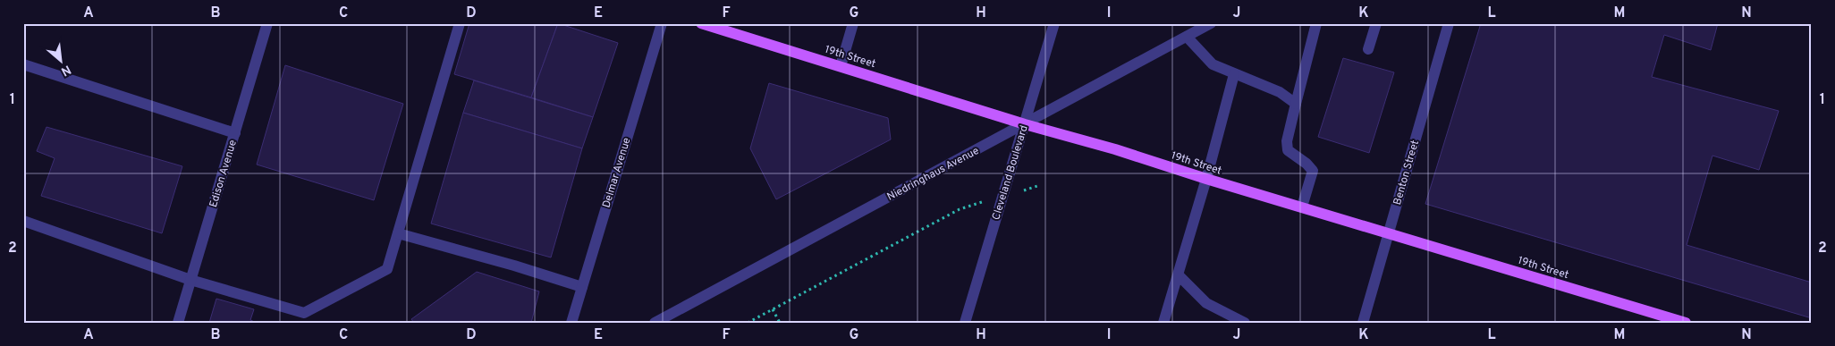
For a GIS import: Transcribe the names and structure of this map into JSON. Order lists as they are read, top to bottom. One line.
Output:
{"streets":{"main road":["19th Street"],"street":["Delmar Avenue","Cleveland Boulevard","Benton Street","Edison Avenue","Niedringhaus Avenue"]},"crossings":[["19th Street","Cleveland Boulevard"],["19th Street","Benton Street"],["19th Street","Niedringhaus Avenue"],["Cleveland Boulevard","Niedringhaus Avenue"]],"north":"bottom right","grid":{"columns":["A","B","C","D","E","F","G","H","I","J","K","L","M","N"],"rows":["1","2"]}}
